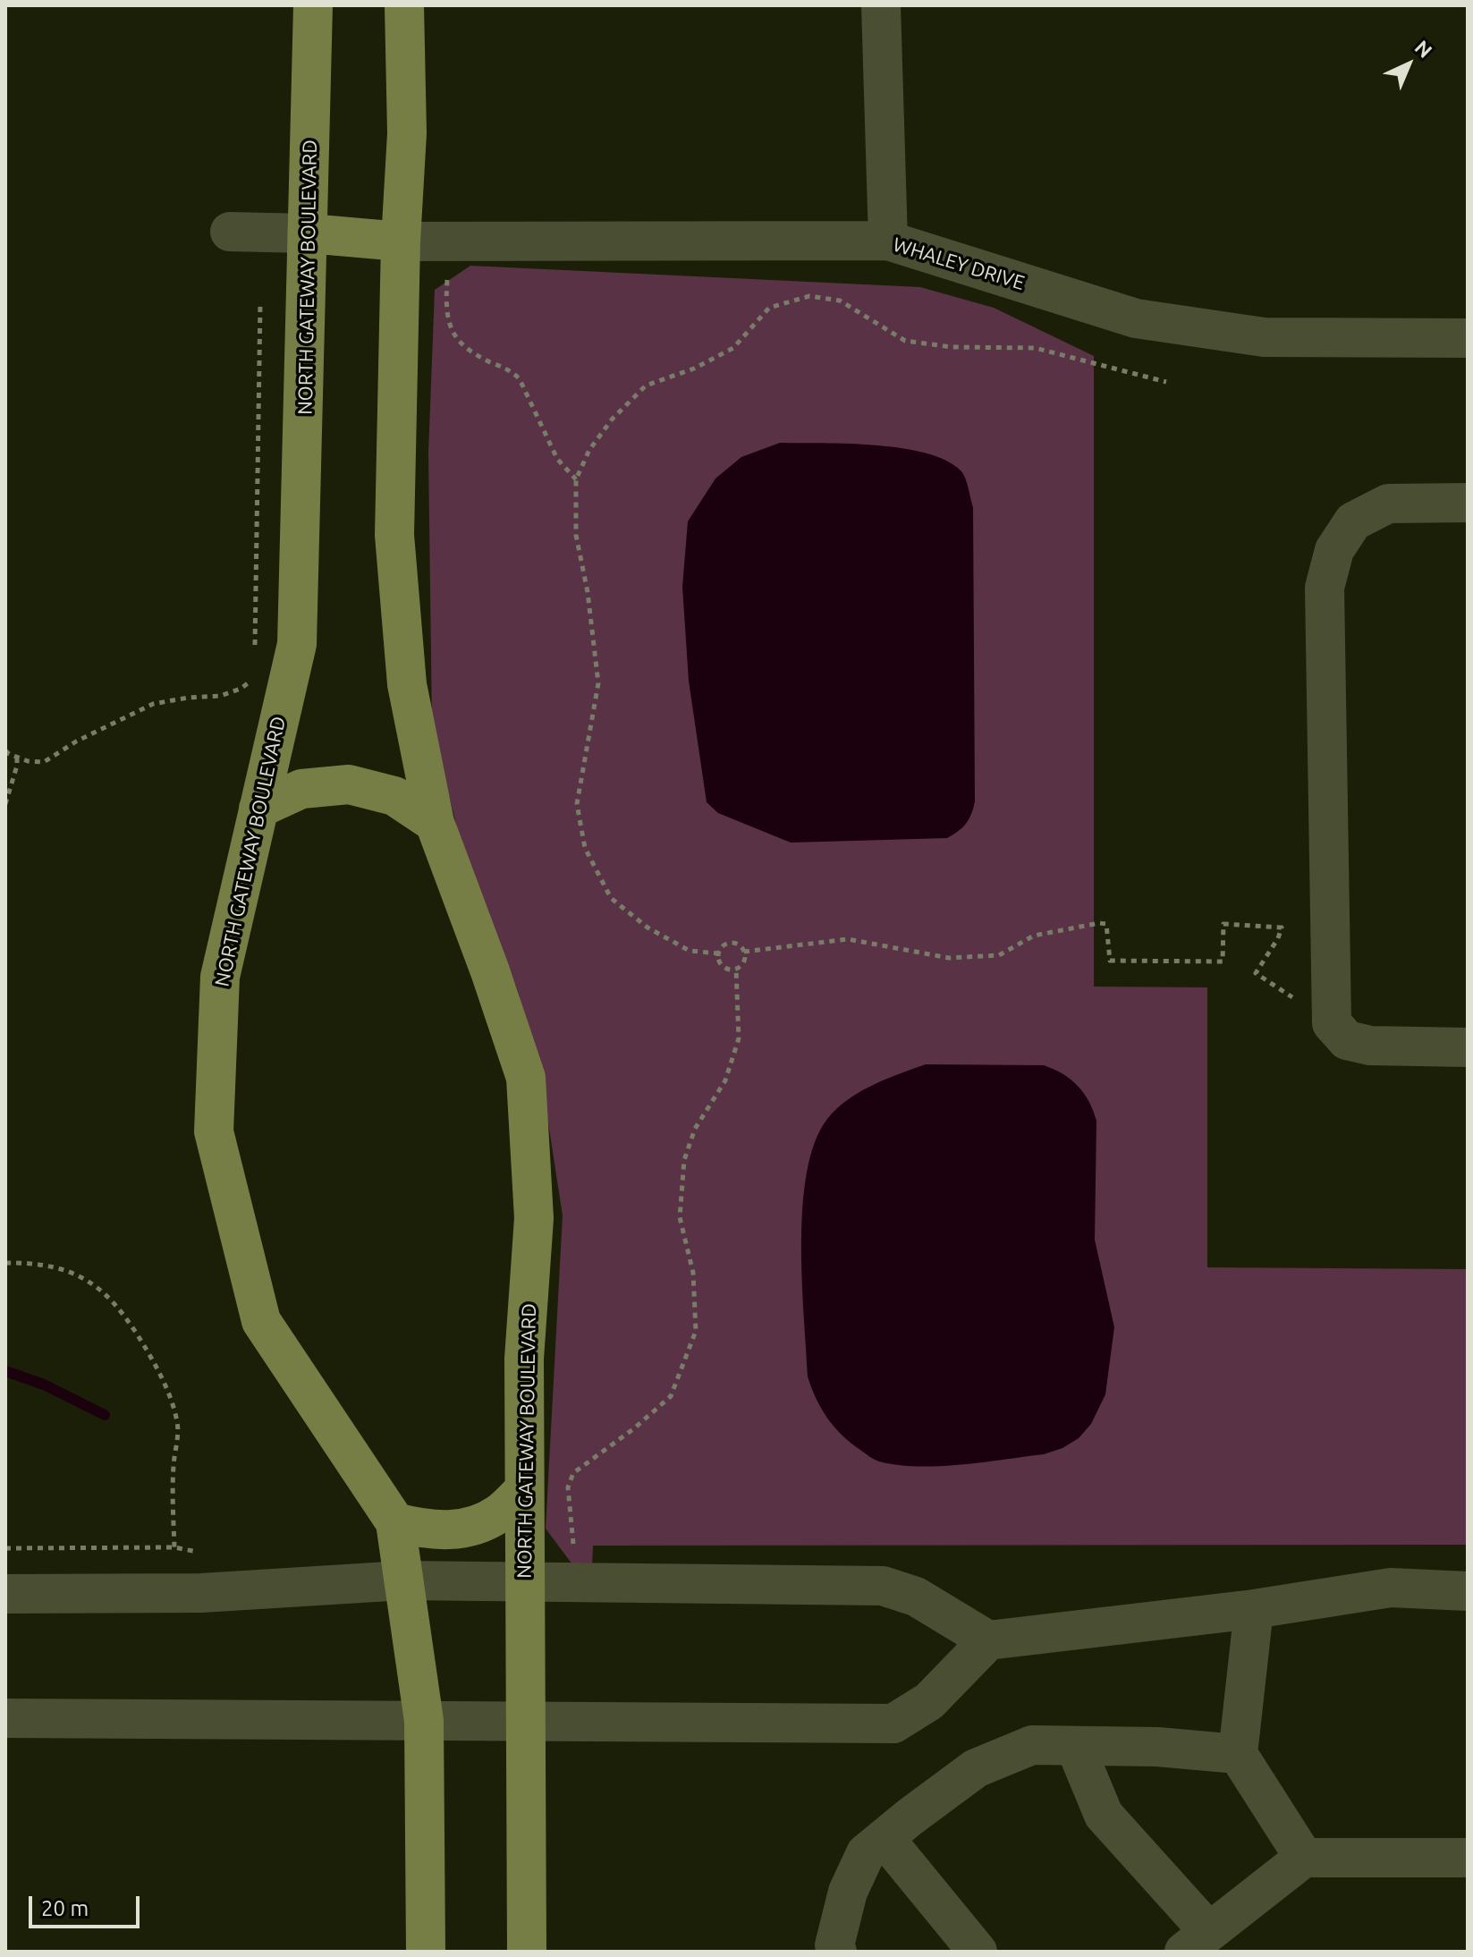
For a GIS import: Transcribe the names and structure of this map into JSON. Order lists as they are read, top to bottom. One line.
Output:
{"streets":{"main road":["NORTH GATEWAY BOULEVARD"],"street":["WHALEY DRIVE"]},"crossings":[["WHALEY DRIVE","NORTH GATEWAY BOULEVARD"]],"scale_bar":"20 m","north":"top right"}
